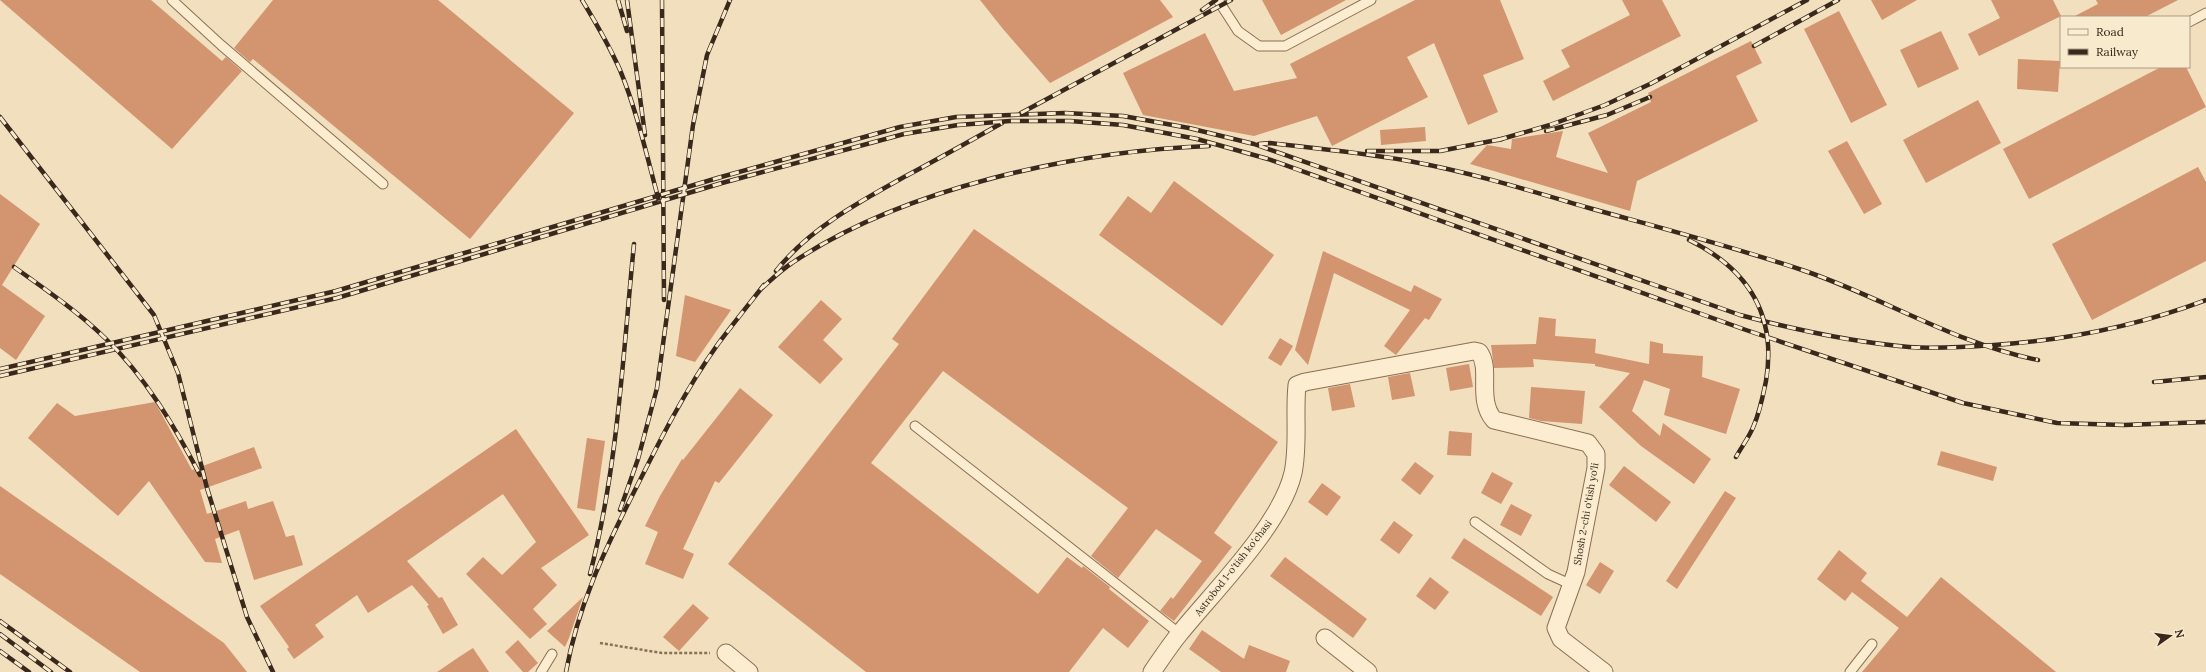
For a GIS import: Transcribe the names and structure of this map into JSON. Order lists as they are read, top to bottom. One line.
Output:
{"streets":{"street":["Shosh 2-chi o'tish yo'li","Astrobod 1-o'tish ko'chasi"]},"crossings":[["Shosh 2-chi o'tish yo'li","Astrobod 1-o'tish ko'chasi"]],"legend":["Road","Railway"],"north":"right"}
